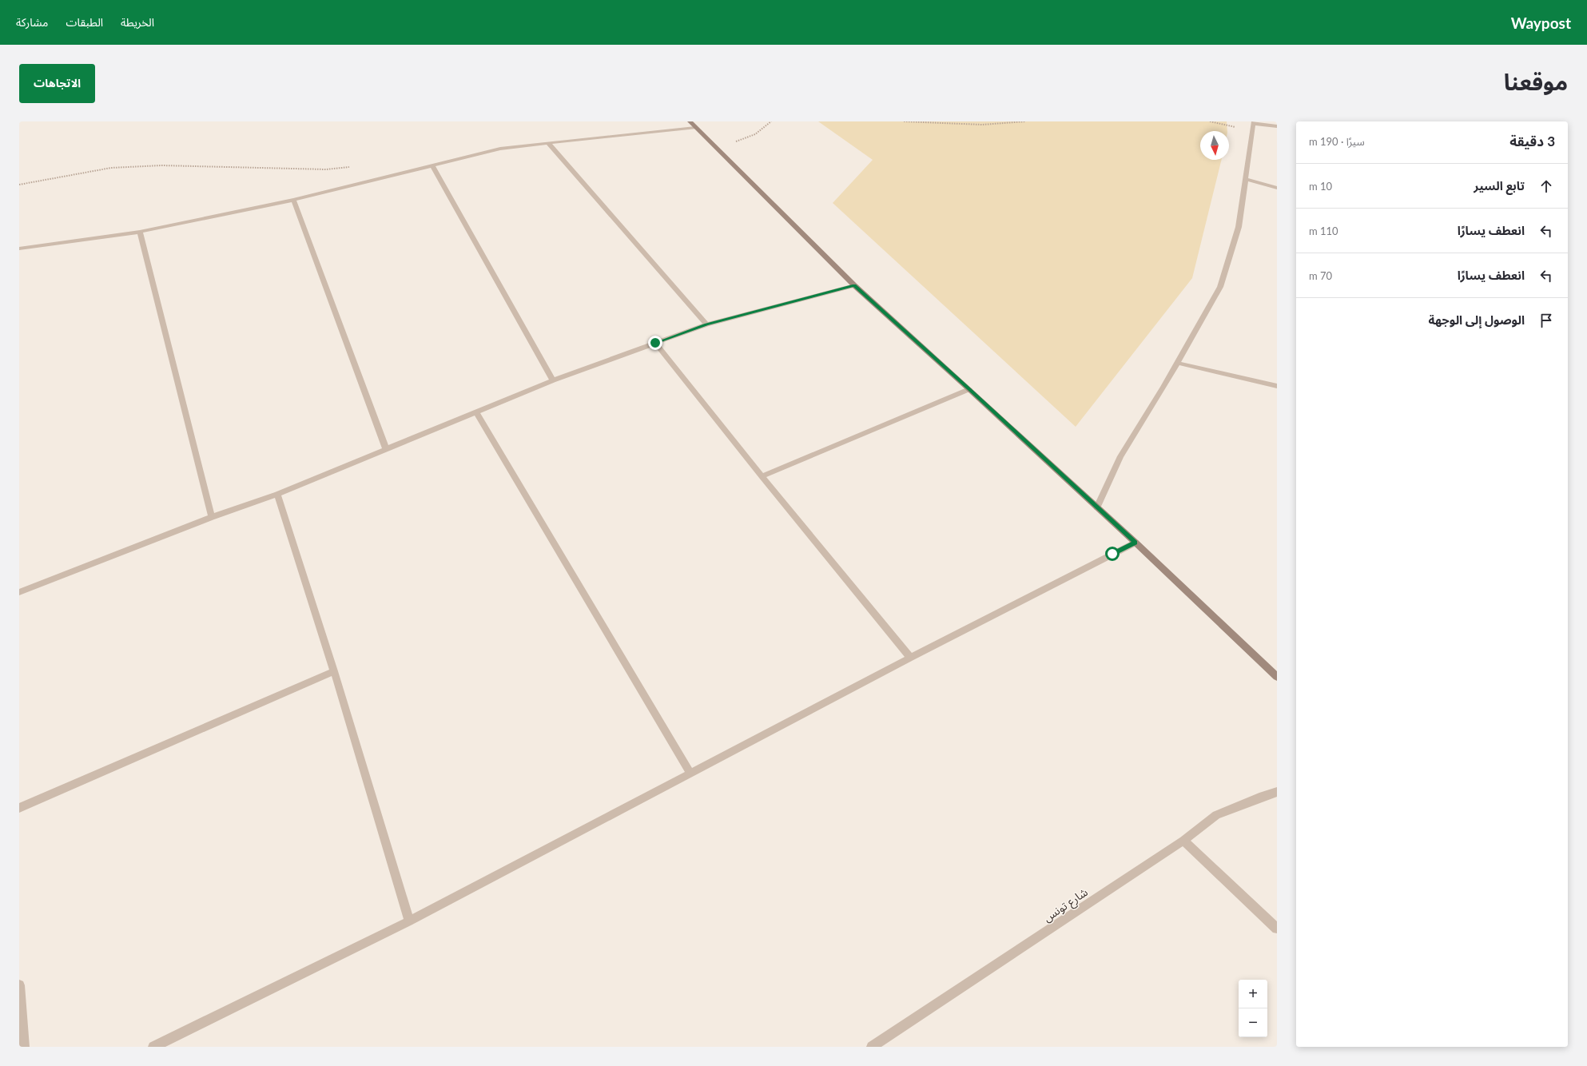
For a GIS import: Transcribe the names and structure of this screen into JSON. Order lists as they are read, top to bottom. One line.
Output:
{"streets":{"street":["شارع تونس"]},"north":"bottom","page":{"header":"Waypost","nav":["الخريطة","الطبقات","مشاركة"],"title":"موقعنا","buttons":"الاتجاهات","heading":["3 دقيقة","سيرًا · 190 m"],"list":[["تابع السير","10 m"],["انعطف يسارًا","110 m"],["انعطف يسارًا","70 m"],"الوصول إلى الوجهة"],"map_buttons":["+","−"]}}
